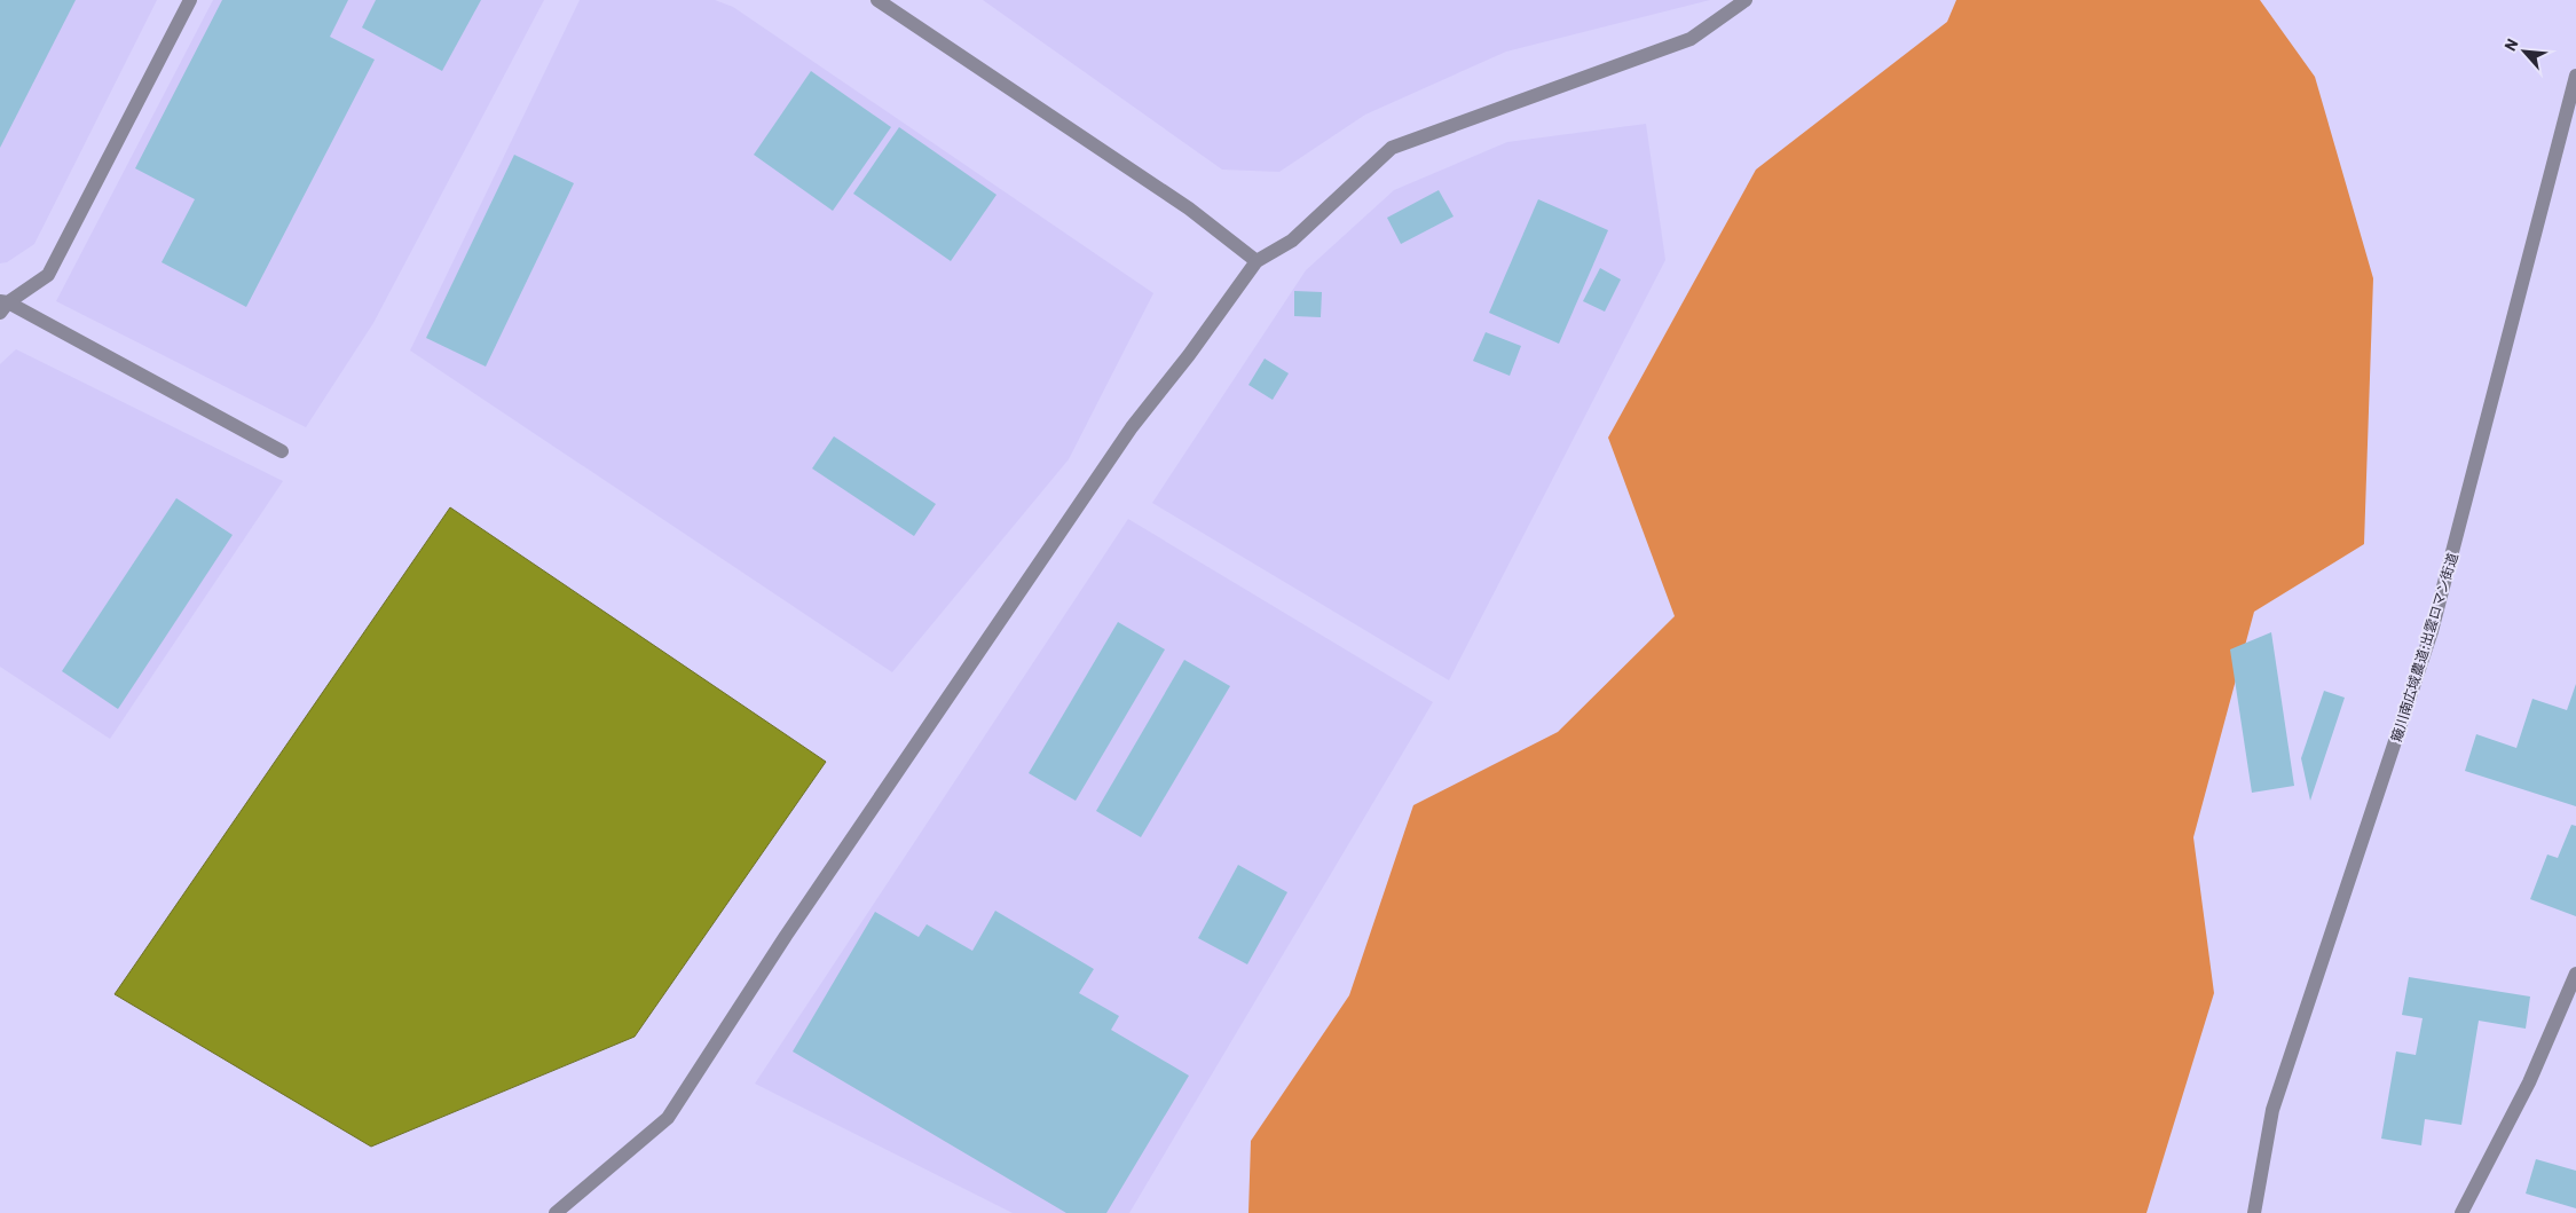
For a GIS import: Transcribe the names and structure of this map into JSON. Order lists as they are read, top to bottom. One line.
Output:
{"streets":{"street":["簸川南広域農道;出雲ロマン街道"]},"north":"top left"}
